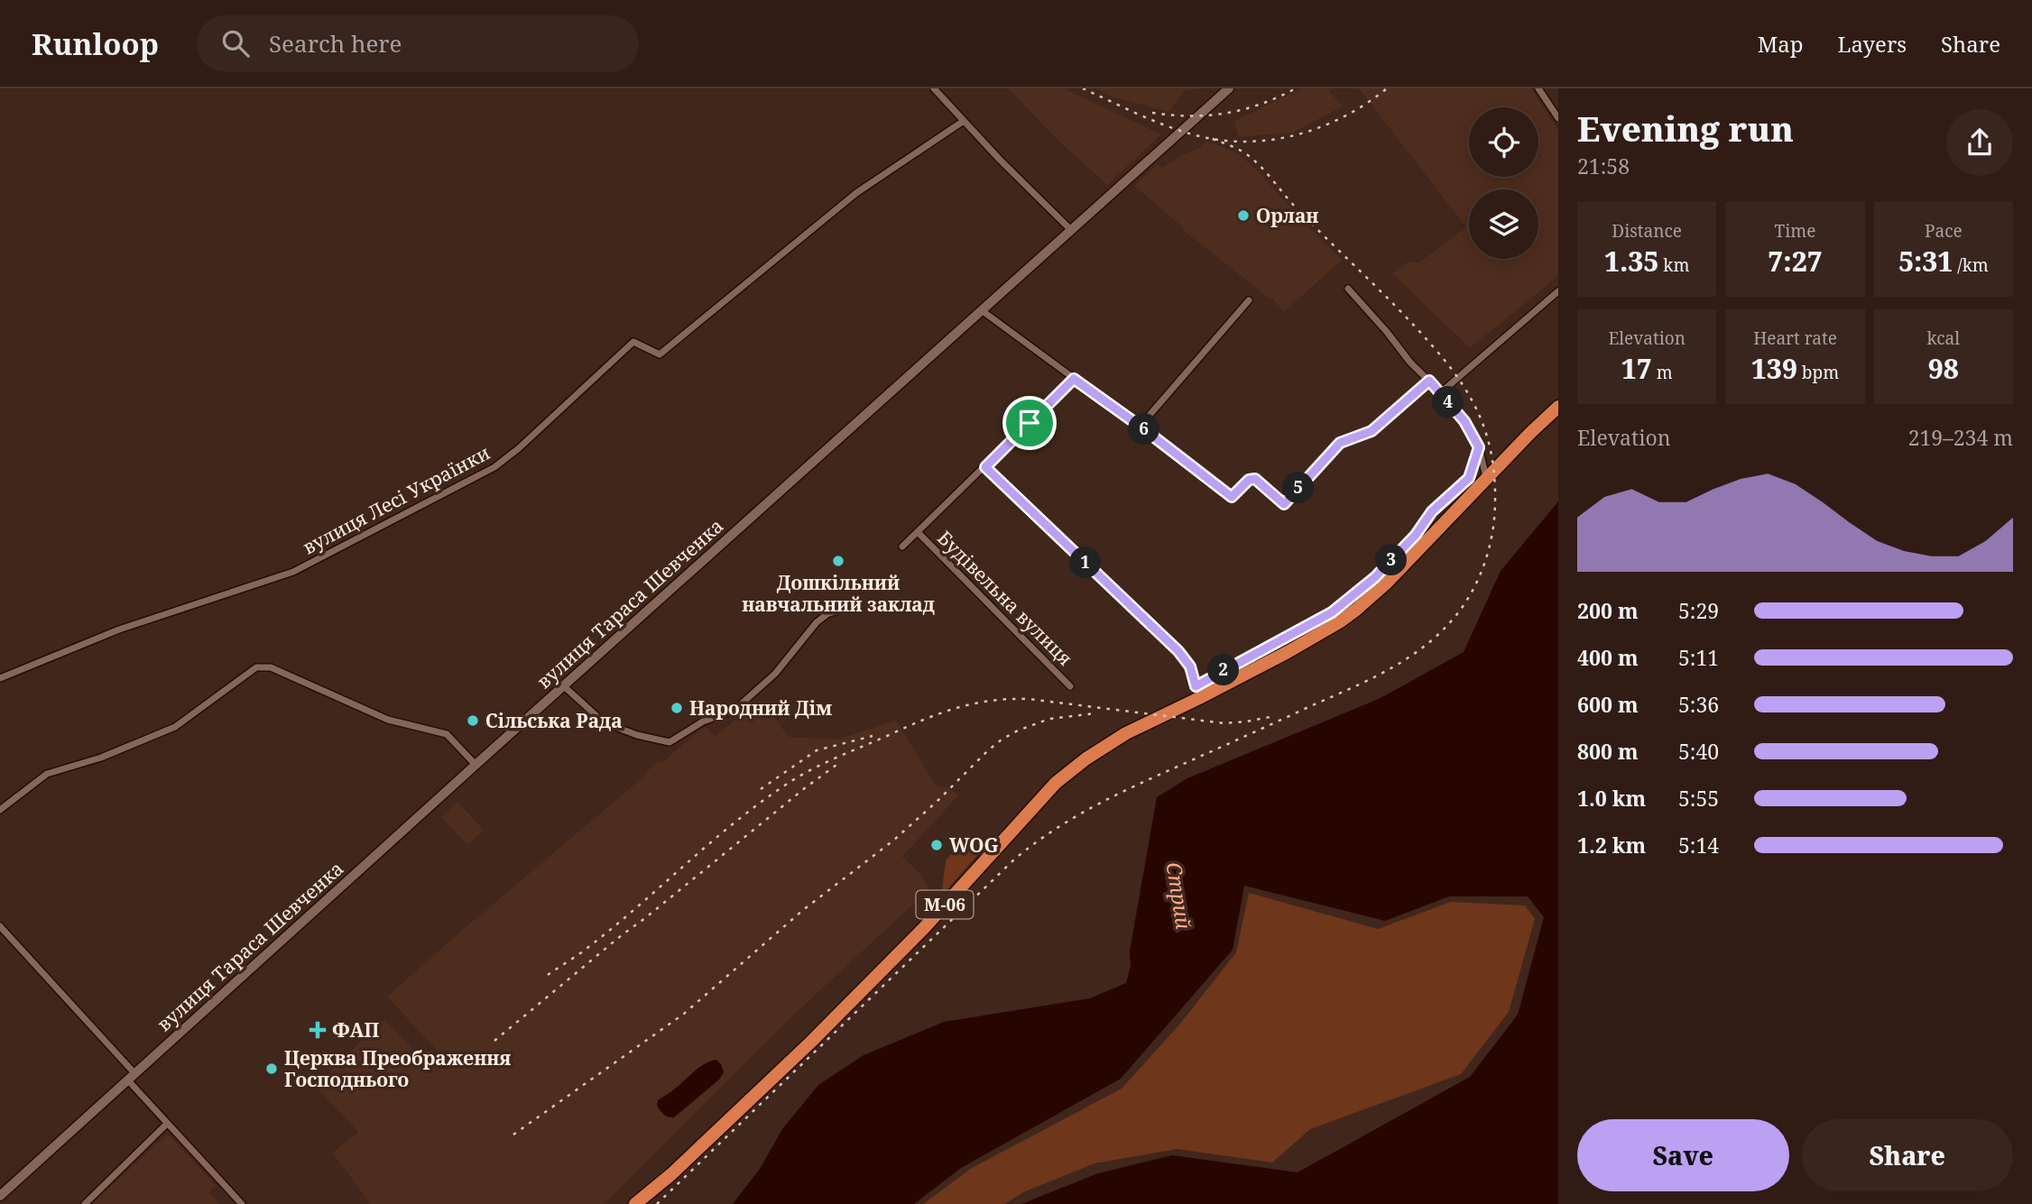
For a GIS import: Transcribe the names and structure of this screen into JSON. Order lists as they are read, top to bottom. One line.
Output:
{"streets":{"highway":["М-06"],"street":["вулиця Лесі Українки","Будівельна вулиця","вулиця Тараса Шевченка"]},"water":["Стрий"],"places":{"other":["Орлан","Дошкільний навчальний заклад","Народний Дім","Сільська Рада","WOG","Церква Преображення Господнього"],"health":["ФАП"]},"page":{"header":"Runloop","search":"Search here","nav":["Map","Layers","Share"],"heading":["Evening run","21:58"],"stats":[["Distance","1.35 km"],["Time","7:27"],["Pace","5:31 /km"],["Elevation","17 m"],["Heart rate","139 bpm"],["kcal","98"]],"pins":["4","6","5","3","1","2"],"chart":["Elevation","219–234 m"],"list":[{"name":"200 m","note":"5:29"},{"name":"400 m","note":"5:11"},{"name":"600 m","note":"5:36"},{"name":"800 m","note":"5:40"},{"name":"1.0 km","note":"5:55"},{"name":"1.2 km","note":"5:14"}],"buttons":["Save","Share"]}}
